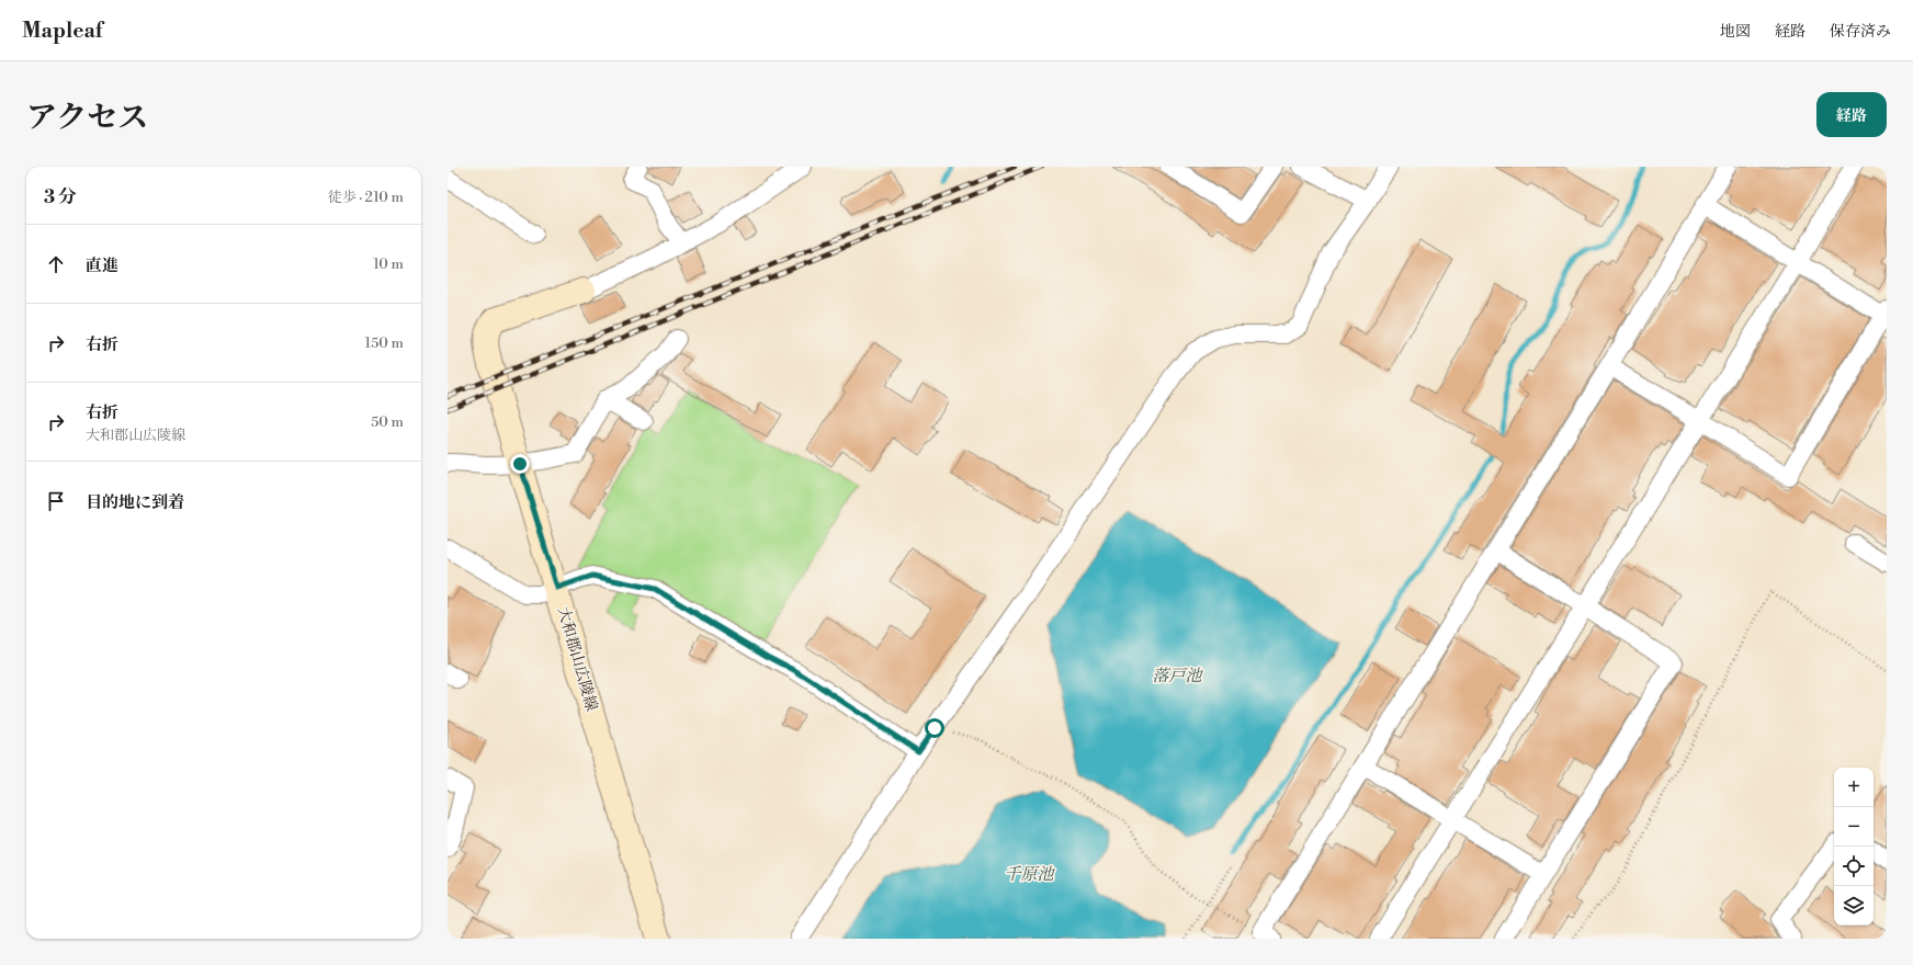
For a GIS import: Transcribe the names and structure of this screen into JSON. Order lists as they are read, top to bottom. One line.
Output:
{"streets":{"main road":["大和郡山広陵線"]},"water":["落戸池","千原池"],"page":{"header":"Mapleaf","nav":["地図","経路","保存済み"],"title":"アクセス","buttons":"経路","heading":["3 分","徒歩 · 210 m"],"list":[["直進","10 m"],["右折","150 m"],["右折","大和郡山広陵線","50 m"],"目的地に到着"],"map_buttons":["+","−"]}}
